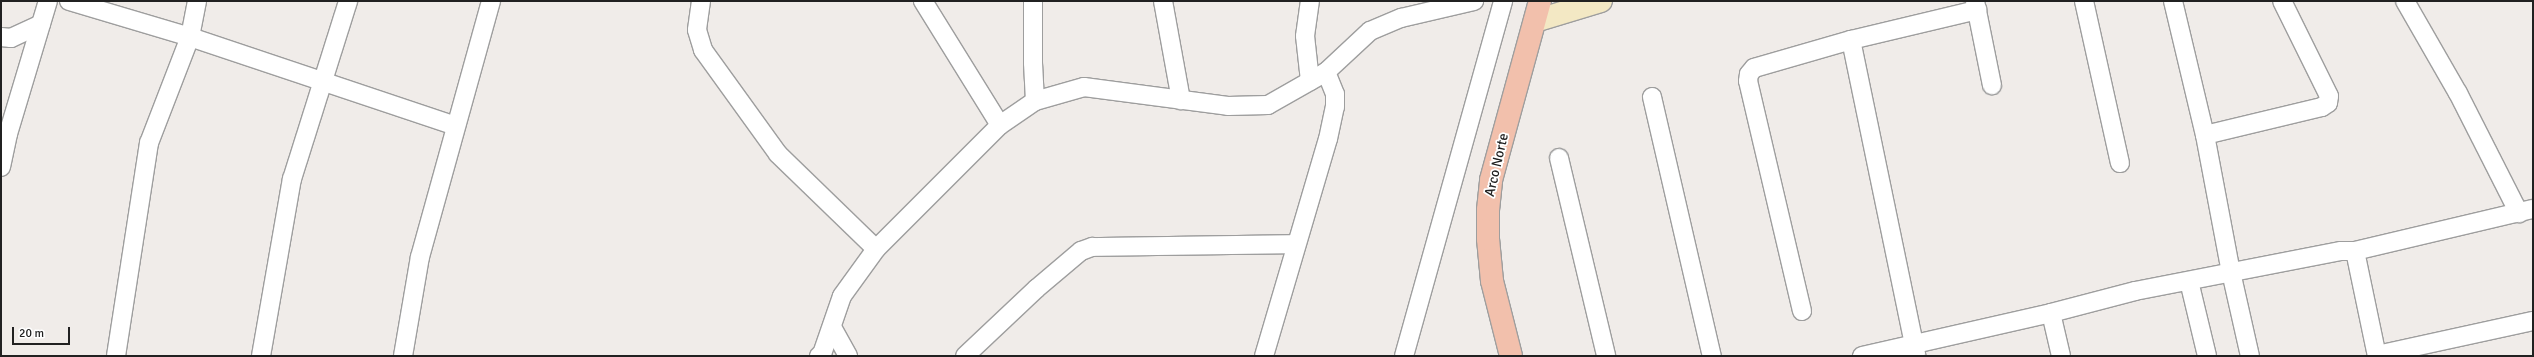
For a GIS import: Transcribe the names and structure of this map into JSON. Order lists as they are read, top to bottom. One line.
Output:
{"streets":{"main road":["Arco Norte"]},"scale_bar":"20 m"}
